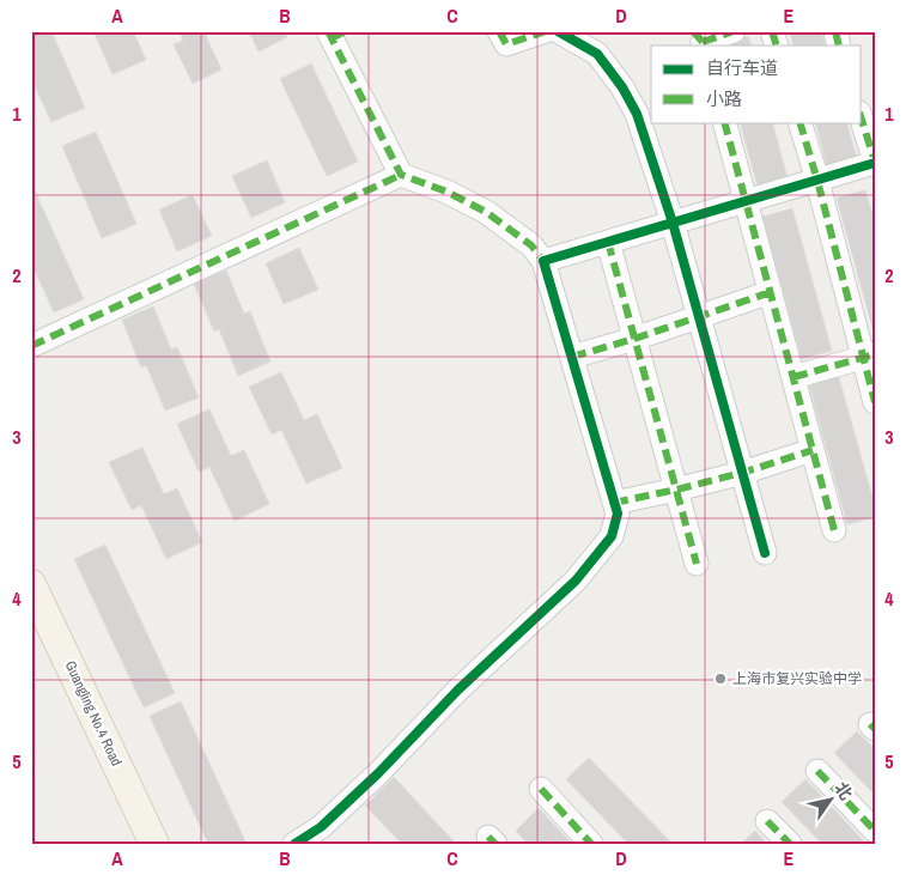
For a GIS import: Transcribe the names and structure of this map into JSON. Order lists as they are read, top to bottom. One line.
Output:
{"streets":{"main road":["Guangling No.4 Road"]},"places":["上海市复兴实验中学"],"legend":["自行车道","小路"],"north":"top right","grid":{"columns":["A","B","C","D","E"],"rows":["1","2","3","4","5"]}}
